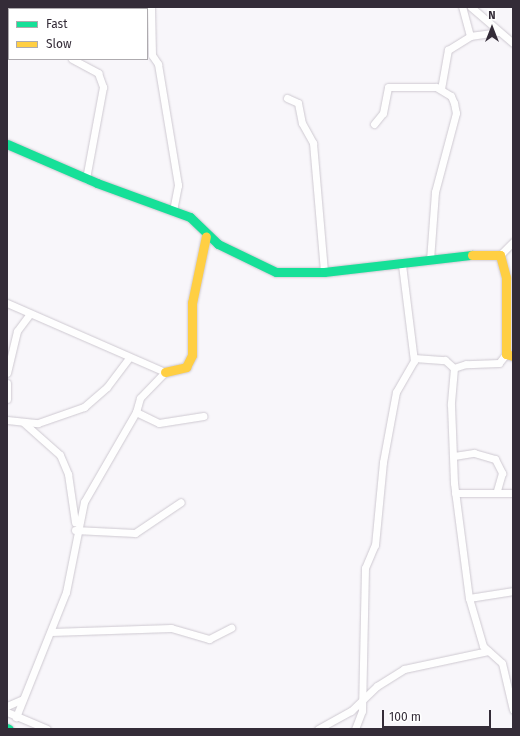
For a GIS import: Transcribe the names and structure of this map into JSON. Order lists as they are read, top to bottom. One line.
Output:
{"legend":["Fast","Slow"],"scale_bar":"100 m","north":"top"}
